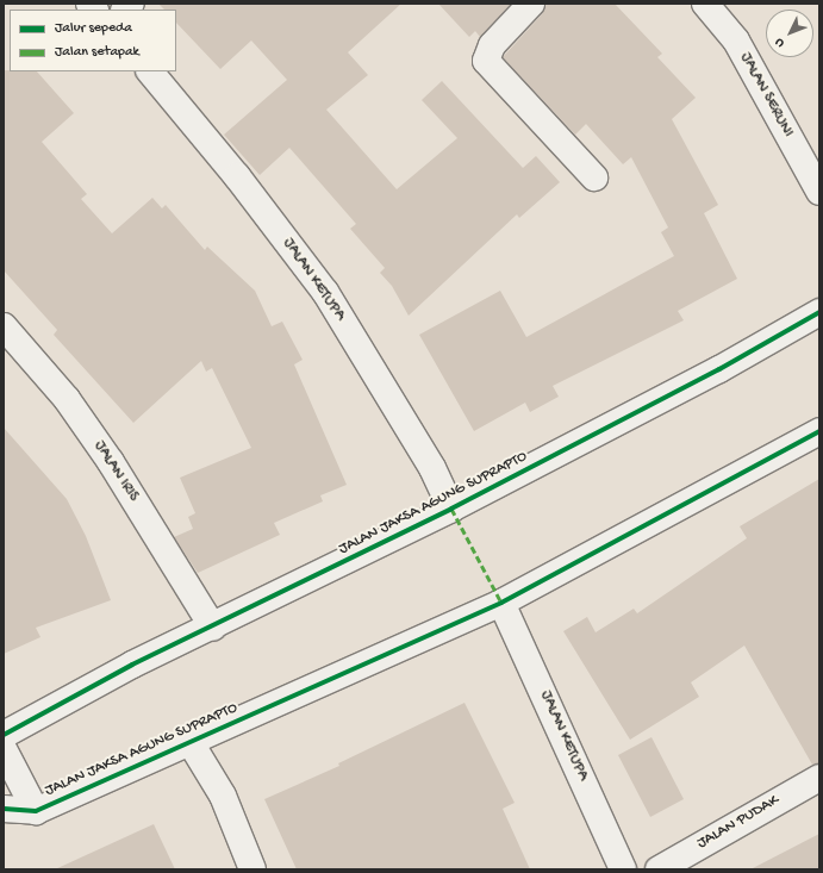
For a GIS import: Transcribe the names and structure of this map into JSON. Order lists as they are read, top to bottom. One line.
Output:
{"streets":{"street":["JALAN SERUNI","JALAN KETUPA","JALAN IRIS","JALAN JAKSA AGUNG SUPRAPTO","JALAN PUDAK"]},"crossings":[["JALAN KETUPA","JALAN JAKSA AGUNG SUPRAPTO"],["JALAN IRIS","JALAN JAKSA AGUNG SUPRAPTO"]],"legend":["Jalur sepeda","Jalan setapak"],"north":"bottom left"}
